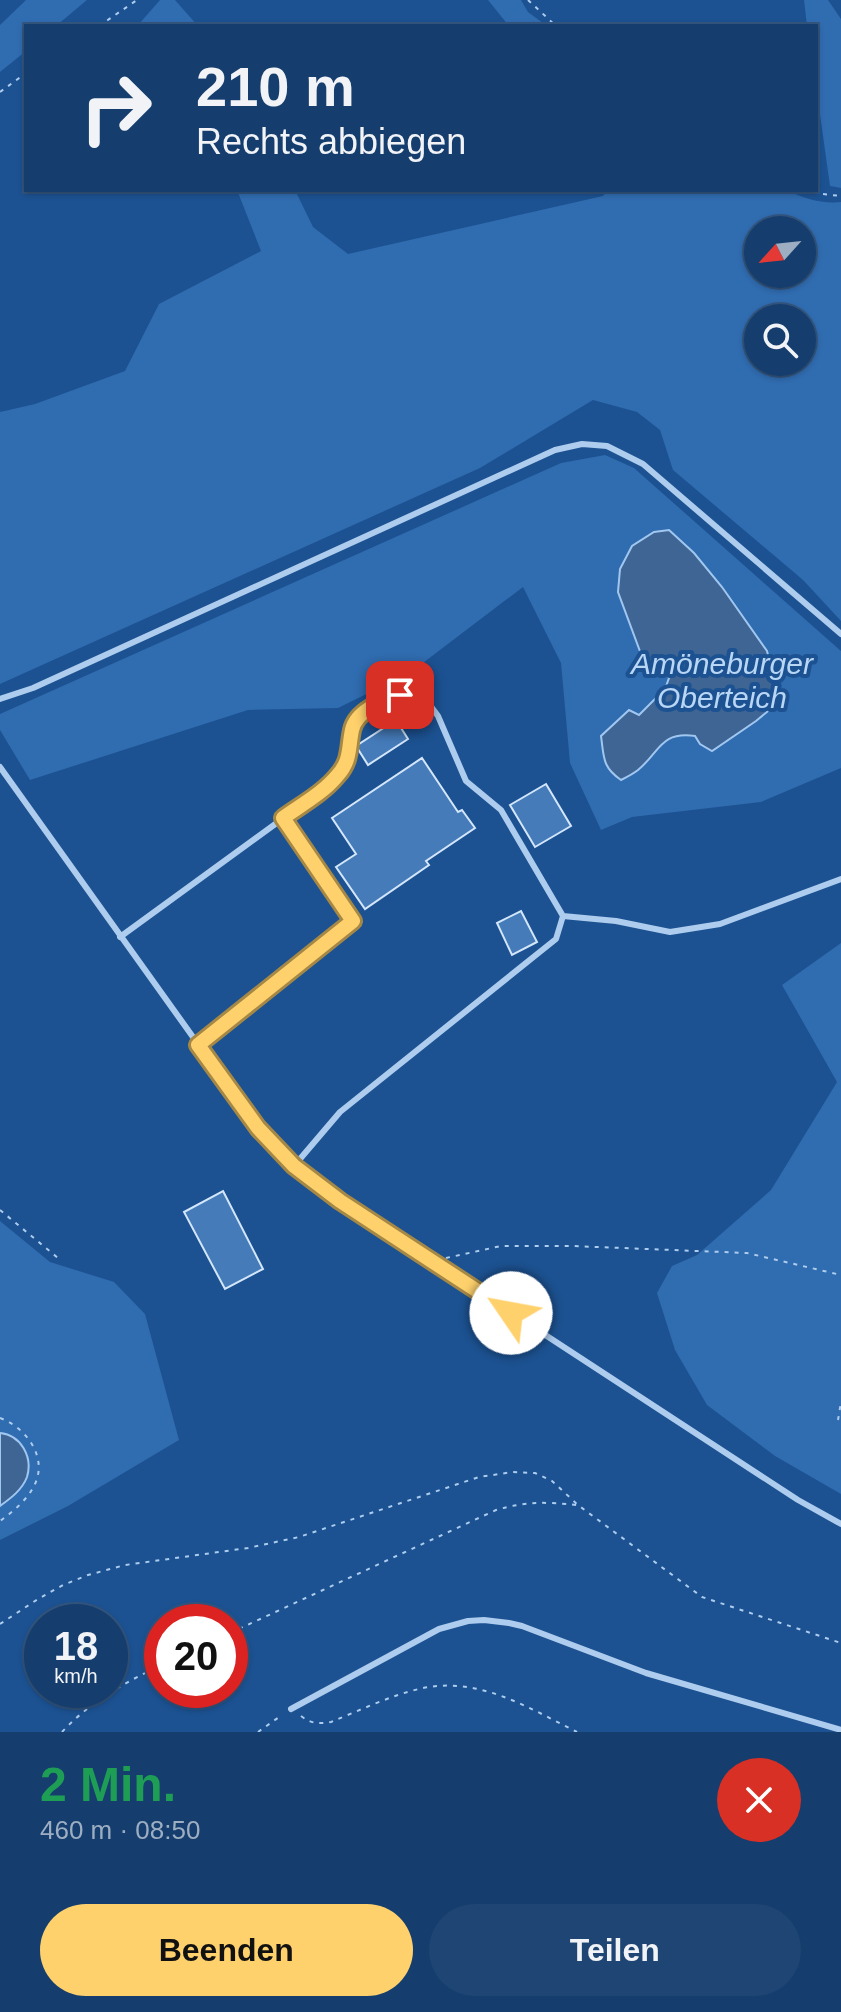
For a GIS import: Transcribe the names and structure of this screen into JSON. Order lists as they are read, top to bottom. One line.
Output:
{"water":["Amöneburger Oberteich"],"north":"bottom left","page":{"turn":["210 m","Rechts abbiegen"],"speed":"18 km/h","limit":"20","heading":["2 Min.","460 m · 08:50"],"buttons":["Beenden","Teilen"]}}
